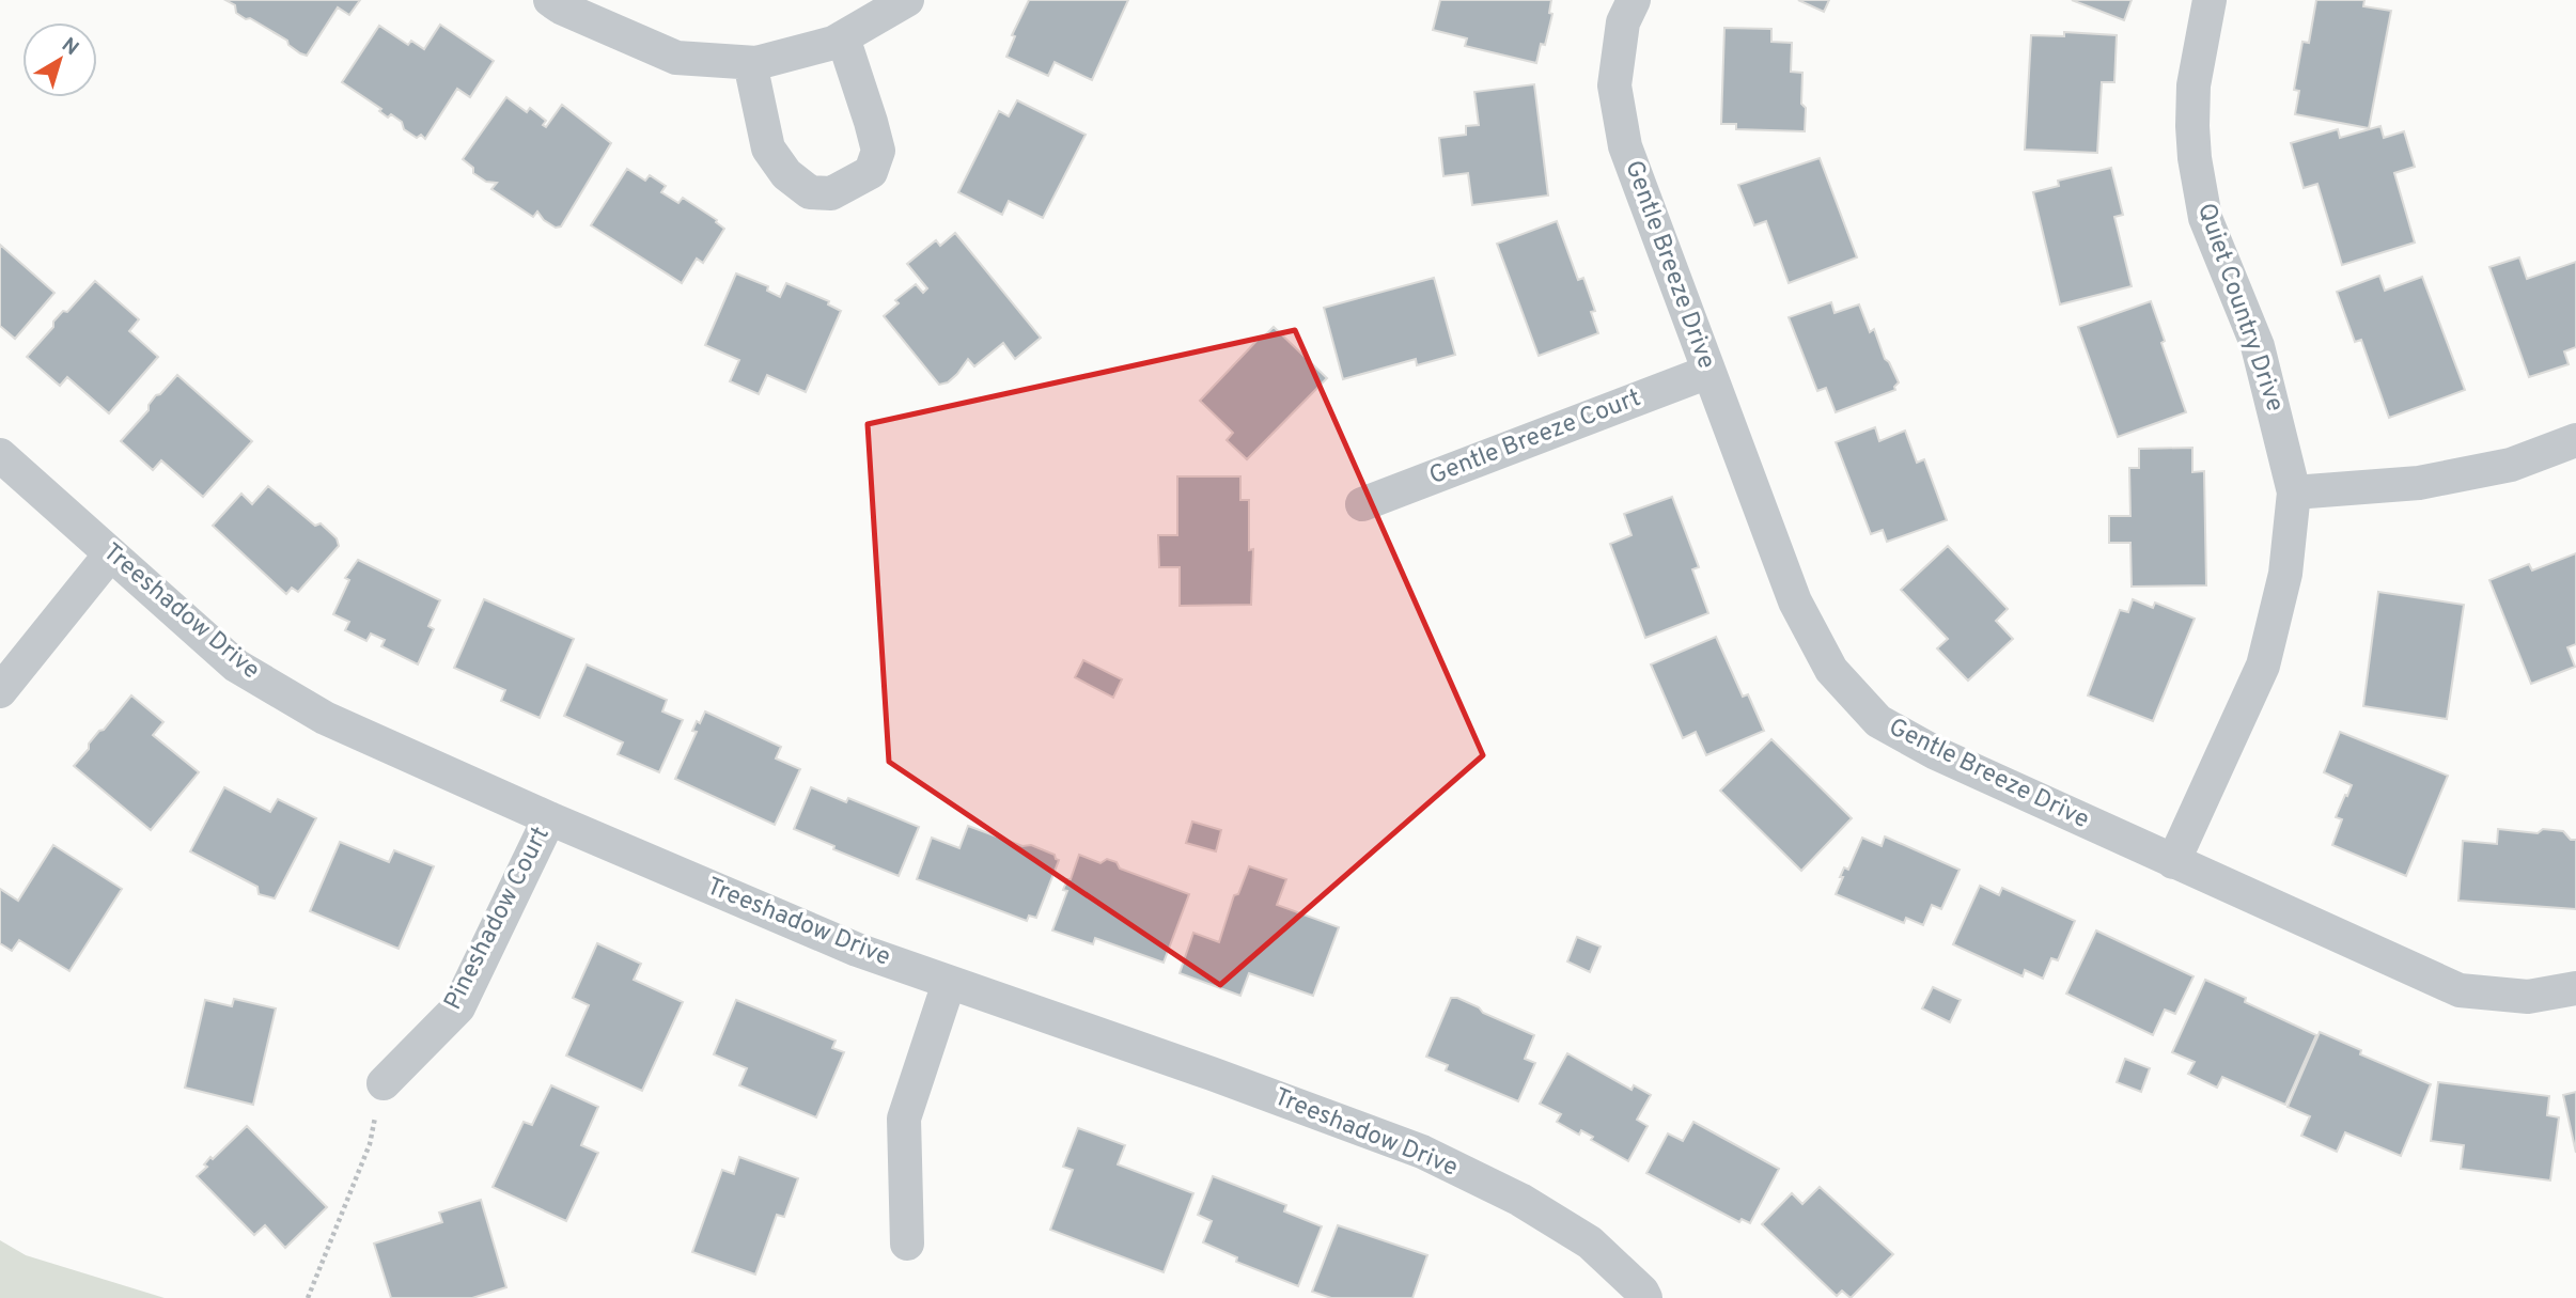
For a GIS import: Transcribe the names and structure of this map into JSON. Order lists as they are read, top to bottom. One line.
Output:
{"streets":{"street":["Gentle Breeze Drive","Quiet Country Drive","Gentle Breeze Court","Treeshadow Drive","Pineshadow Court"]},"crossings":[["Gentle Breeze Drive","Quiet Country Drive"],["Gentle Breeze Drive","Gentle Breeze Court"],["Treeshadow Drive","Pineshadow Court"]],"north":"top right"}
